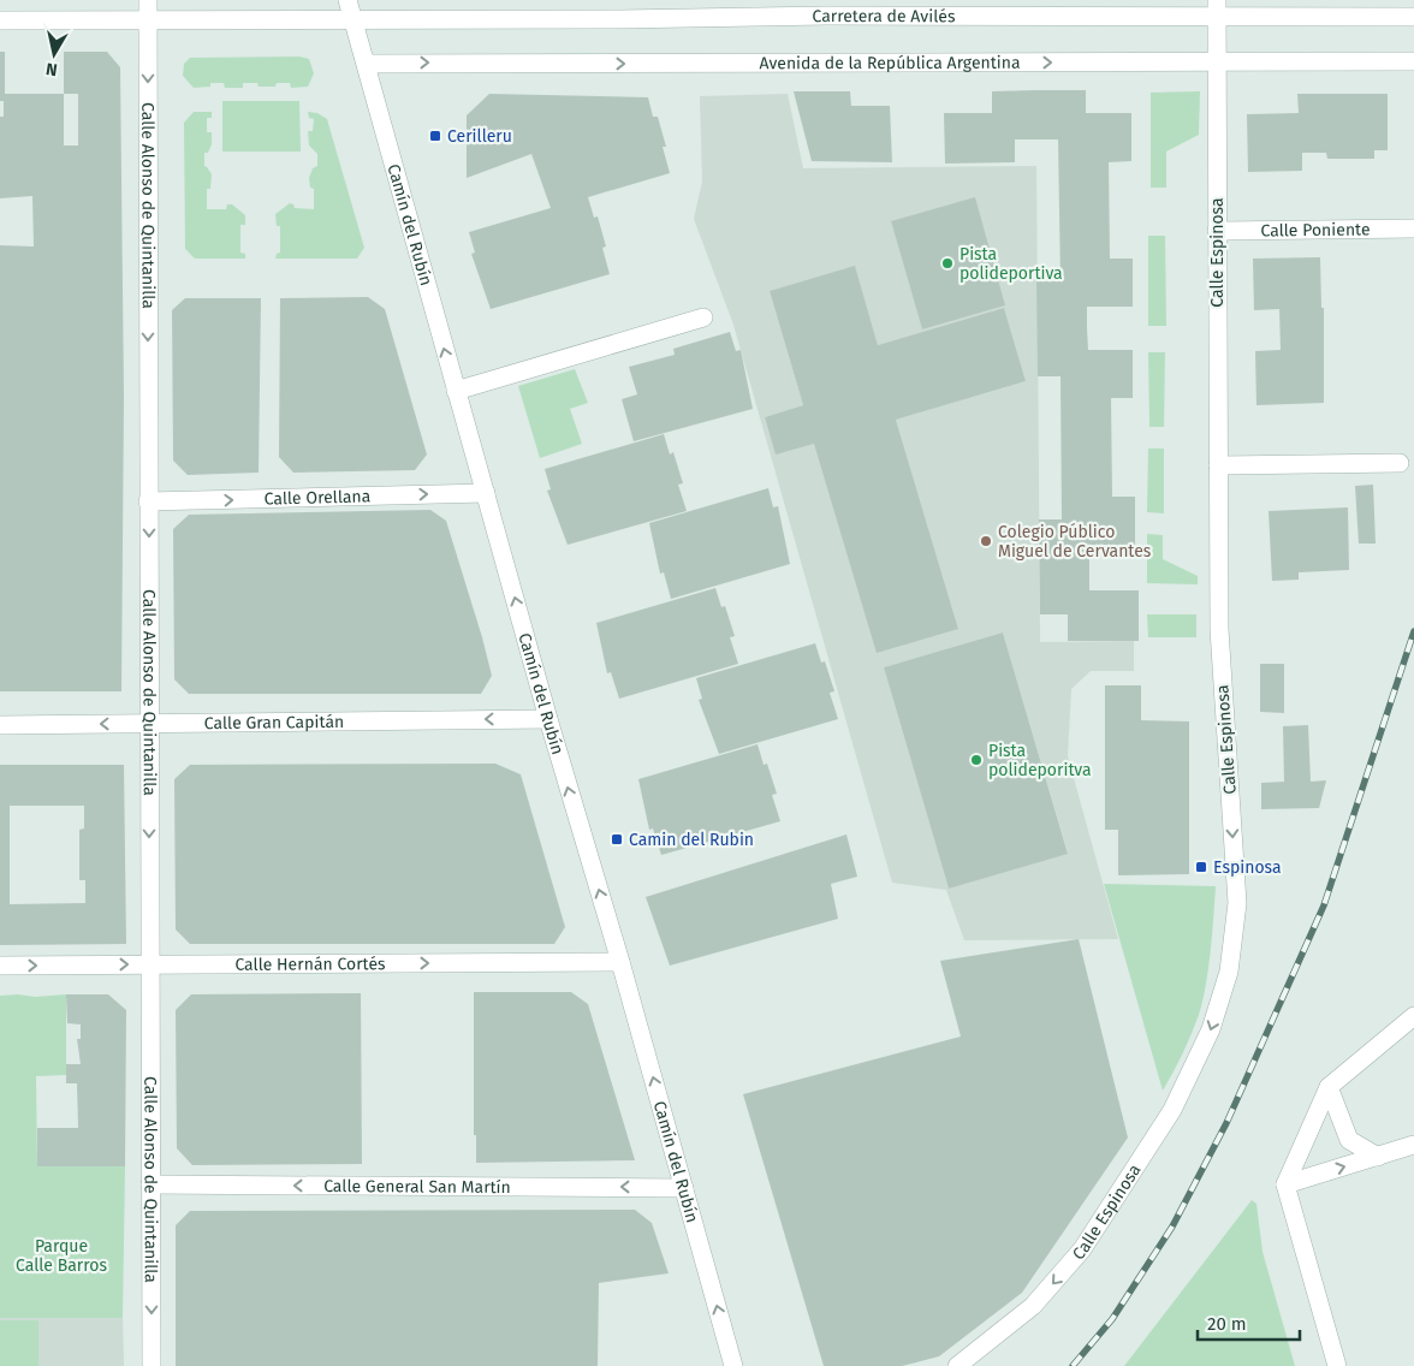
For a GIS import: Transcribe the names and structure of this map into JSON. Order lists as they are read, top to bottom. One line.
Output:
{"streets":{"street":["Carretera de Avilés","Avenida de la República Argentina","Calle Alonso de Quintanilla","Camín del Rubín","Calle Poniente","Calle Espinosa","Calle Orellana","Calle Gran Capitán","Calle Hernán Cortés","Calle General San Martín"]},"crossings":[["Carretera de Avilés","Camín del Rubín"],["Carretera de Avilés","Calle Espinosa"],["Avenida de la República Argentina","Camín del Rubín"],["Avenida de la República Argentina","Calle Espinosa"],["Calle Alonso de Quintanilla","Calle Orellana"],["Calle Alonso de Quintanilla","Calle Gran Capitán"],["Calle Alonso de Quintanilla","Calle Hernán Cortés"],["Calle Alonso de Quintanilla","Calle General San Martín"],["Camín del Rubín","Calle Orellana"],["Camín del Rubín","Calle Gran Capitán"],["Camín del Rubín","Calle Hernán Cortés"],["Camín del Rubín","Calle General San Martín"],["Calle Poniente","Calle Espinosa"]],"one_way":["Avenida de la República Argentina","Calle Alonso de Quintanilla","Camín del Rubín","Calle Espinosa","Calle Orellana","Calle Gran Capitán","Calle Hernán Cortés","Calle General San Martín"],"parks":["Parque Calle Barros"],"places":{"transit":["Cerilleru","Camin del Rubin","Espinosa"],"other":["Pista polideportiva","Colegio Público Miguel de Cervantes","Pista polideporitva"]},"scale_bar":"20 m","north":"bottom"}
